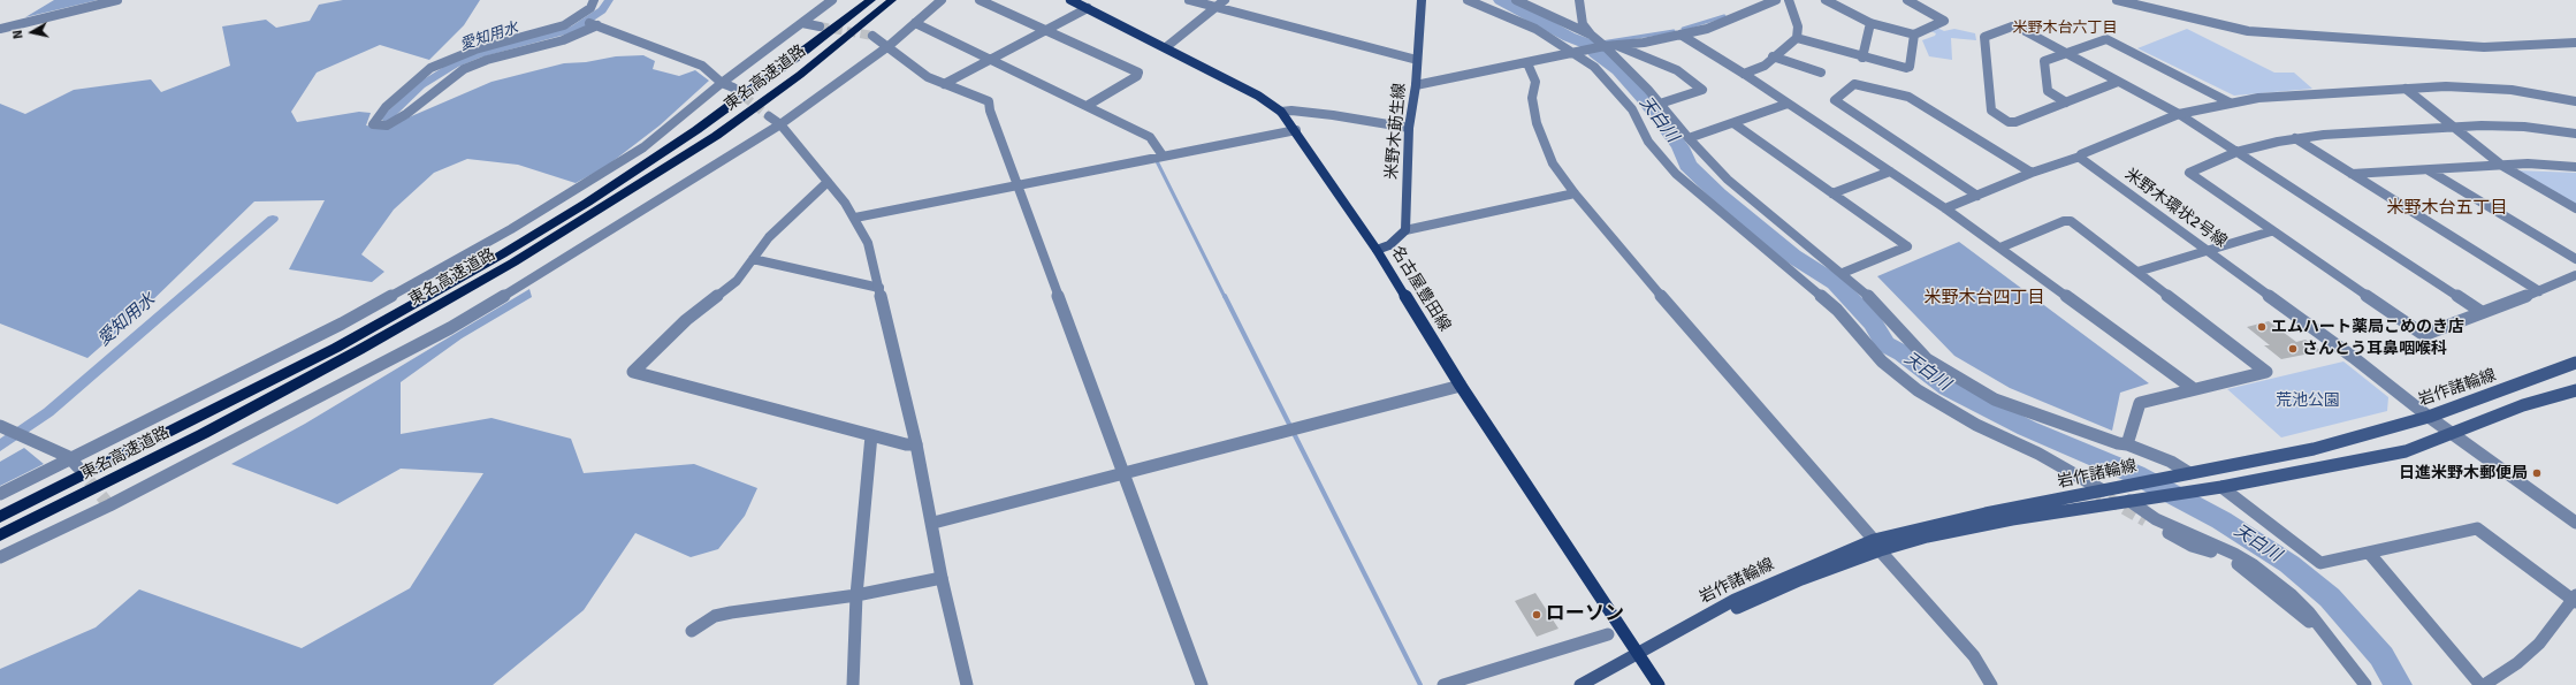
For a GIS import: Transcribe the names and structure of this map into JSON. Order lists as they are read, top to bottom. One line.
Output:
{"streets":{"highway":["東名高速道路"],"main road":["米野木莇生線","名古屋豊田線","岩作諸輪線"],"street":["米野木環状2号線"]},"crossings":[["米野木環状2号線","岩作諸輪線"],["名古屋豊田線","岩作諸輪線"]],"districts":["米野木台六丁目","米野木台五丁目","米野木台四丁目"],"water":["愛知用水","天白川"],"parks":["荒池公園"],"places":["エムハート薬局こめのき店","さんとう耳鼻咽喉科","日進米野木郵便局","ローソン"],"north":"left"}
